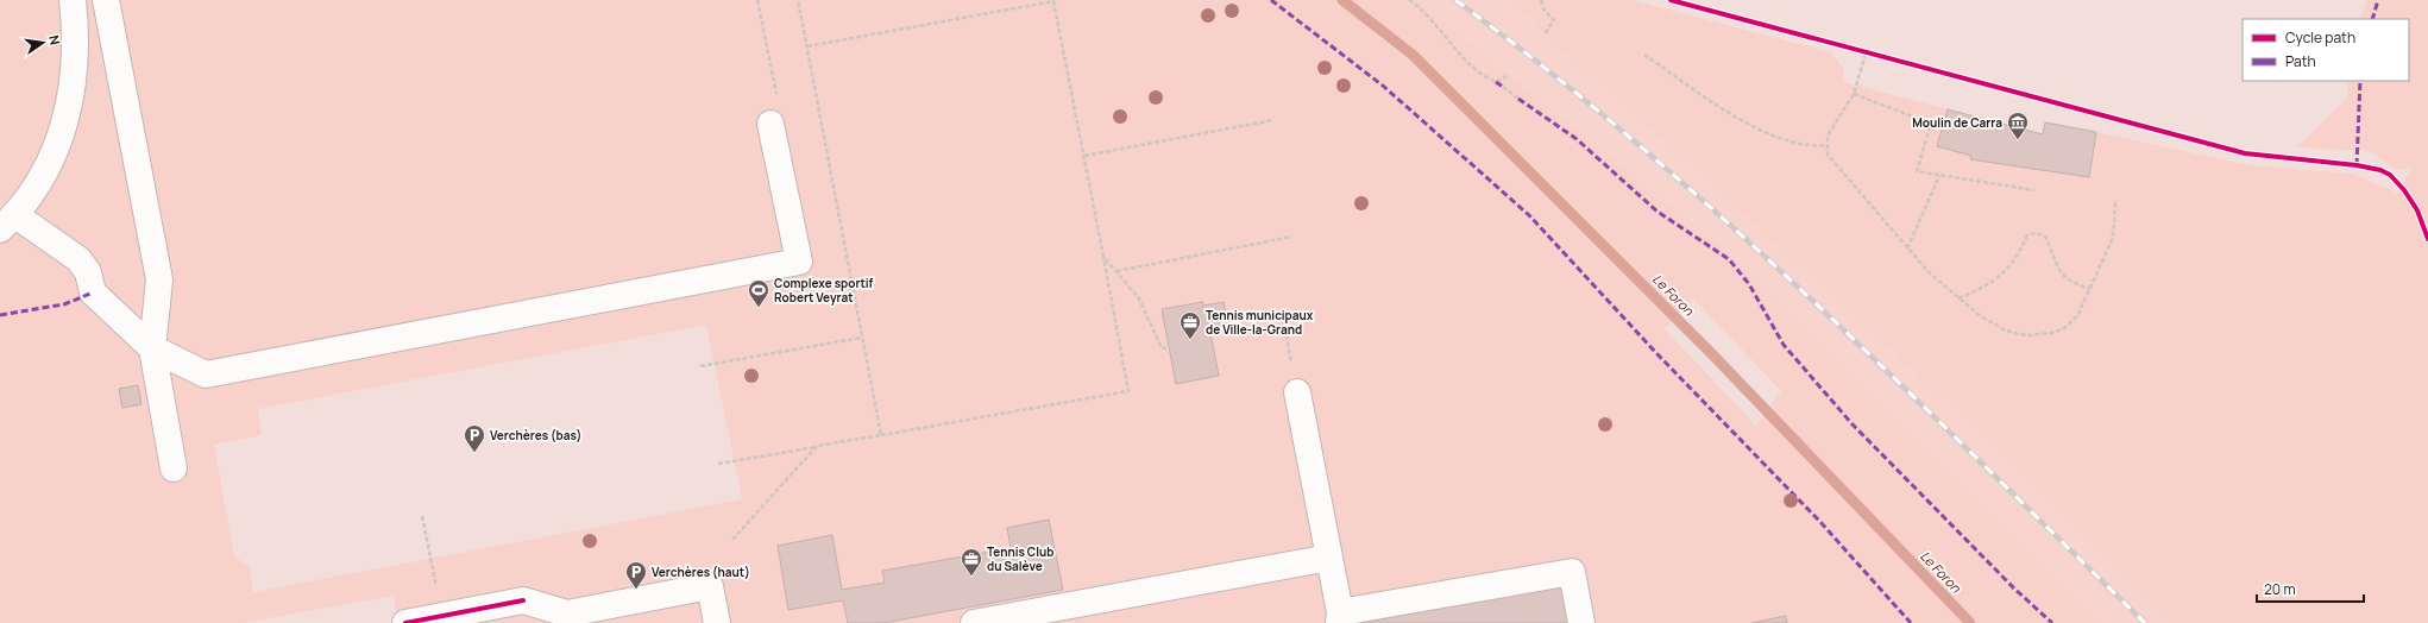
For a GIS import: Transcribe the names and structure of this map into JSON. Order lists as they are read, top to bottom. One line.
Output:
{"water":["Le Foron"],"places":{"museum":["Moulin de Carra"],"sports":["Complexe sportif Robert Veyrat"],"office":["Tennis municipaux de Ville-la-Grand","Tennis Club du Salève"],"parking":["Verchères (bas)","Verchères (haut)"]},"legend":["Cycle path","Path"],"scale_bar":"20 m","north":"right"}
